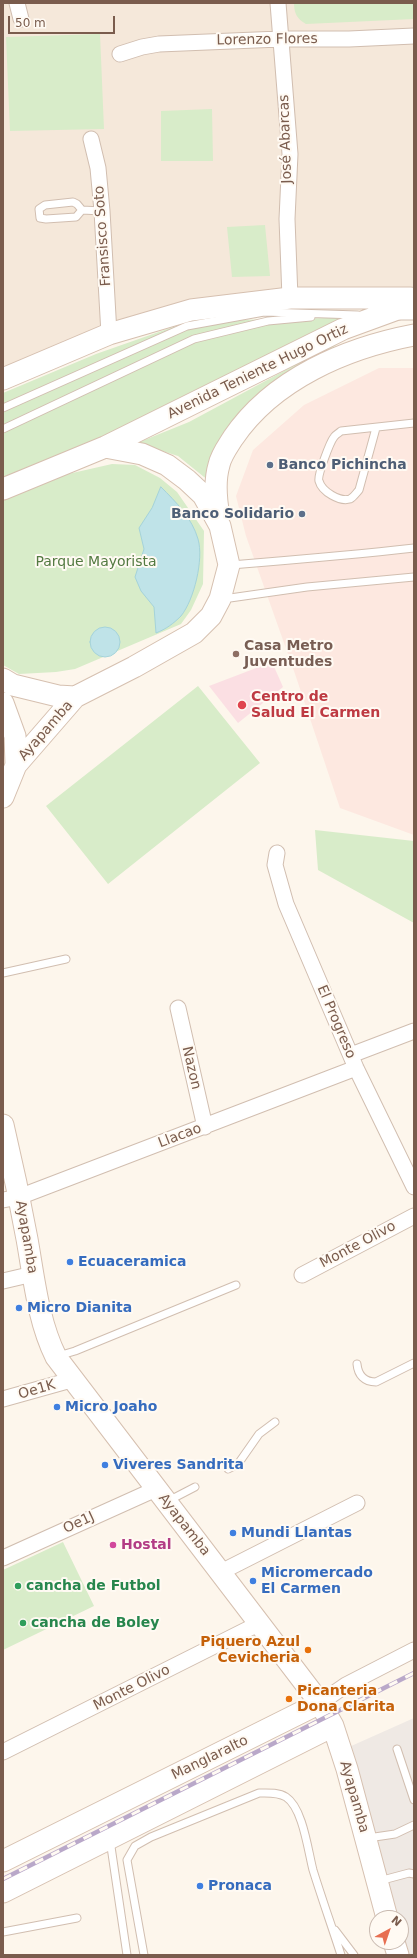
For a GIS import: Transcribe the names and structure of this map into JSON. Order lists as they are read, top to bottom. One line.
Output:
{"streets":{"main road":["Avenida Teniente Hugo Ortiz","Ayapamba","Manglaralto"],"street":["Lorenzo Flores","José Abarcas","Fransisco Soto","El Progreso","Nazon","Llacao","Monte Olivo","Oe1K","Oe1J"]},"crossings":[["Lorenzo Flores","José Abarcas"],["Ayapamba","Llacao"],["Ayapamba","Monte Olivo"],["Ayapamba","Oe1K"],["Ayapamba","Oe1J"],["Ayapamba","Manglaralto"],["El Progreso","Llacao"],["Nazon","Llacao"]],"parks":["Parque Mayorista"],"places":["Banco Pichincha","Banco Solidario","Casa Metro Juventudes","Centro de Salud El Carmen","Ecuaceramica","Micro Dianita","Micro Joaho","Viveres Sandrita","Mundi Llantas","Hostal","Micromercado El Carmen","cancha de Futbol","cancha de Boley","Piquero Azul Cevicheria","Picanteria Dona Clarita","Pronaca"],"scale_bar":"50 m","north":"top right"}
